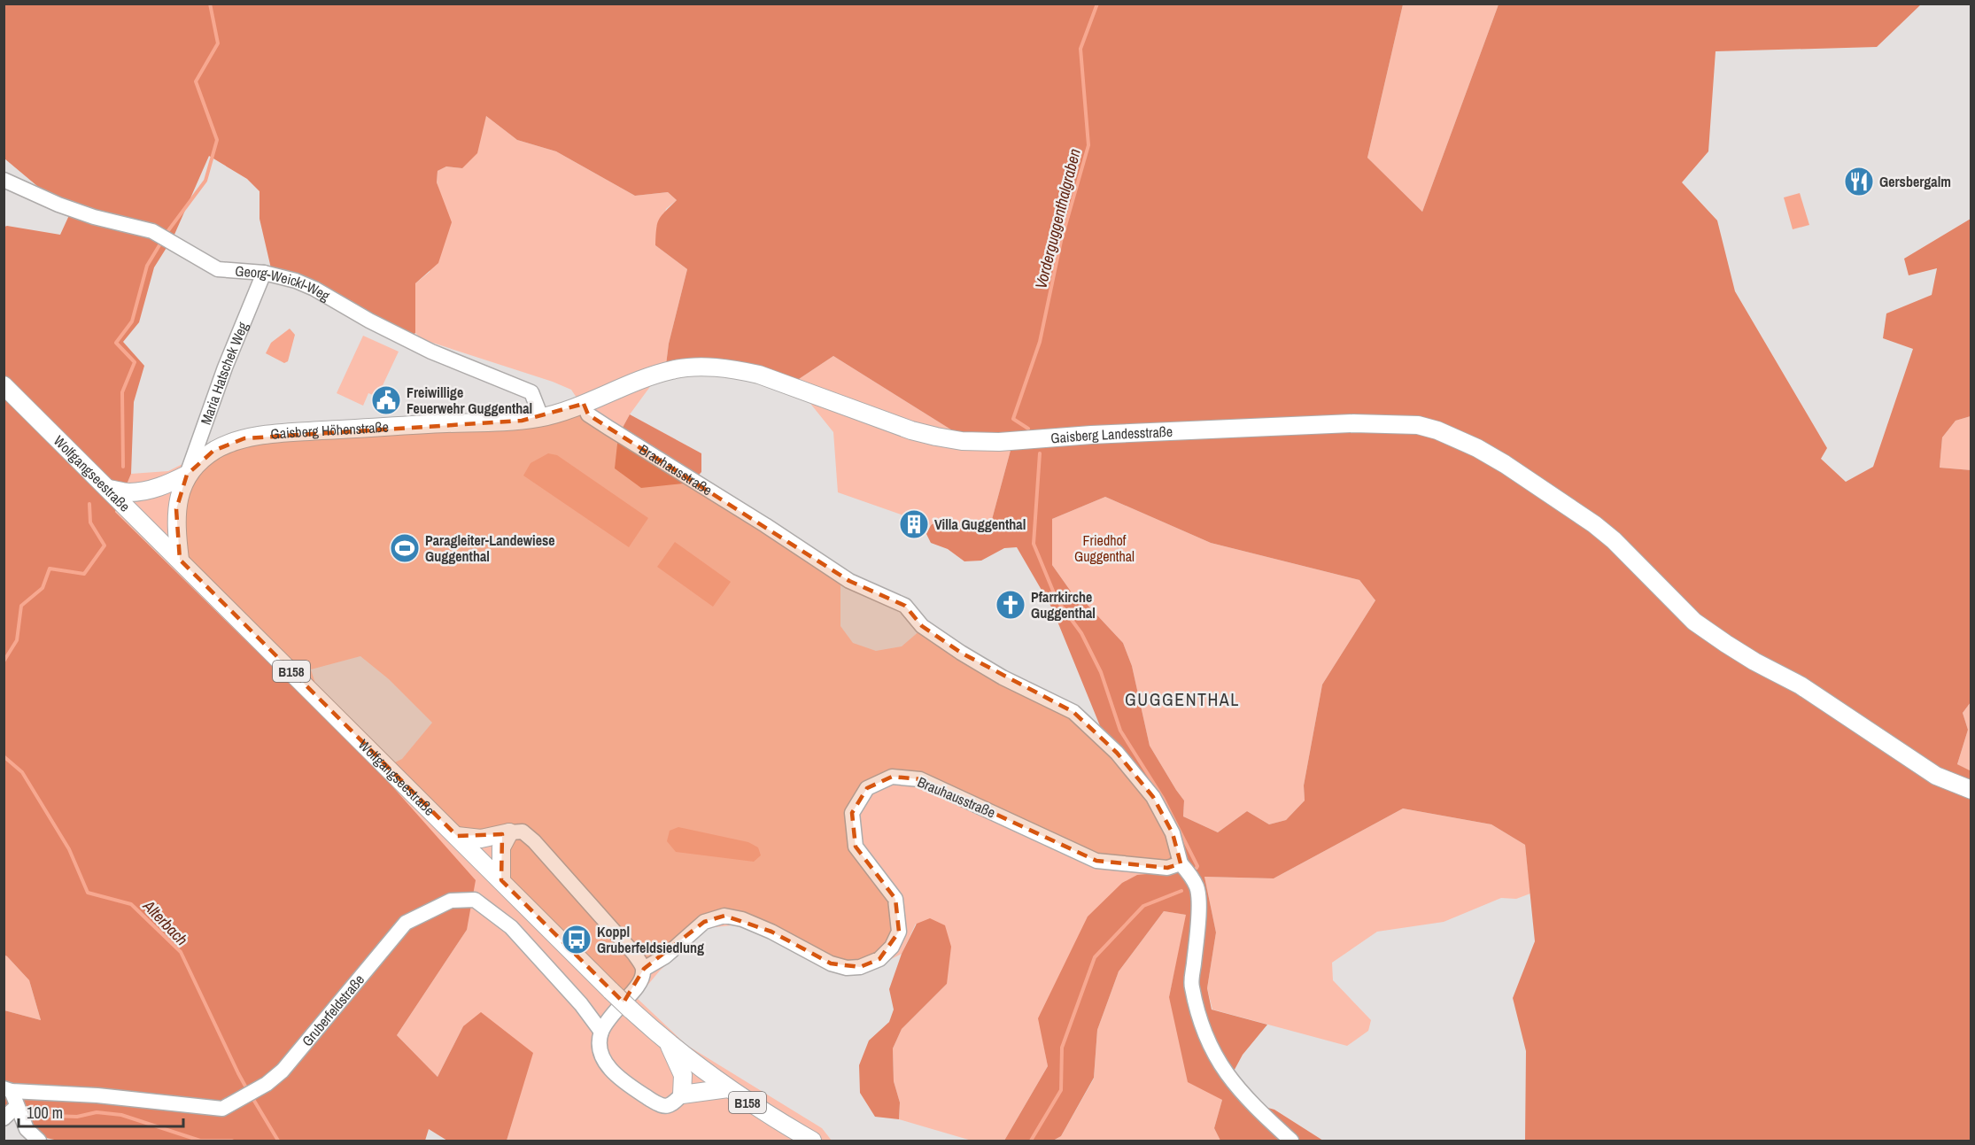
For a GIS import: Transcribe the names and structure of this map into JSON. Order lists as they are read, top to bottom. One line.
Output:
{"streets":{"main road":["Gaisberg Höhenstraße","Gaisberg Landesstraße","Wolfgangseestraße","B158"],"street":["Georg-Weickl-Weg","Maria Hatschek Weg","Brauhausstraße","Gruberfeldstraße"]},"crossings":[["Georg-Weickl-Weg","Maria Hatschek Weg"],["Georg-Weickl-Weg","Gaisberg Höhenstraße"],["Maria Hatschek Weg","Gaisberg Höhenstraße"],["Gaisberg Höhenstraße","Gaisberg Landesstraße"],["Gaisberg Höhenstraße","Brauhausstraße"],["Gaisberg Höhenstraße","Wolfgangseestraße"]],"districts":["GUGGENTHAL"],"water":["Vorderguggenthalgraben","Alterbach"],"parks":["Friedhof Guggenthal"],"places":{"restaurant":["Gersbergalm"],"public building":["Freiwillige Feuerwehr Guggenthal"],"building":["Villa Guggenthal"],"sports":["Paragleiter-Landewiese Guggenthal"],"church":["Pfarrkirche Guggenthal"],"bus stop":["Koppl Gruberfeldsiedlung"]},"scale_bar":"100 m"}
